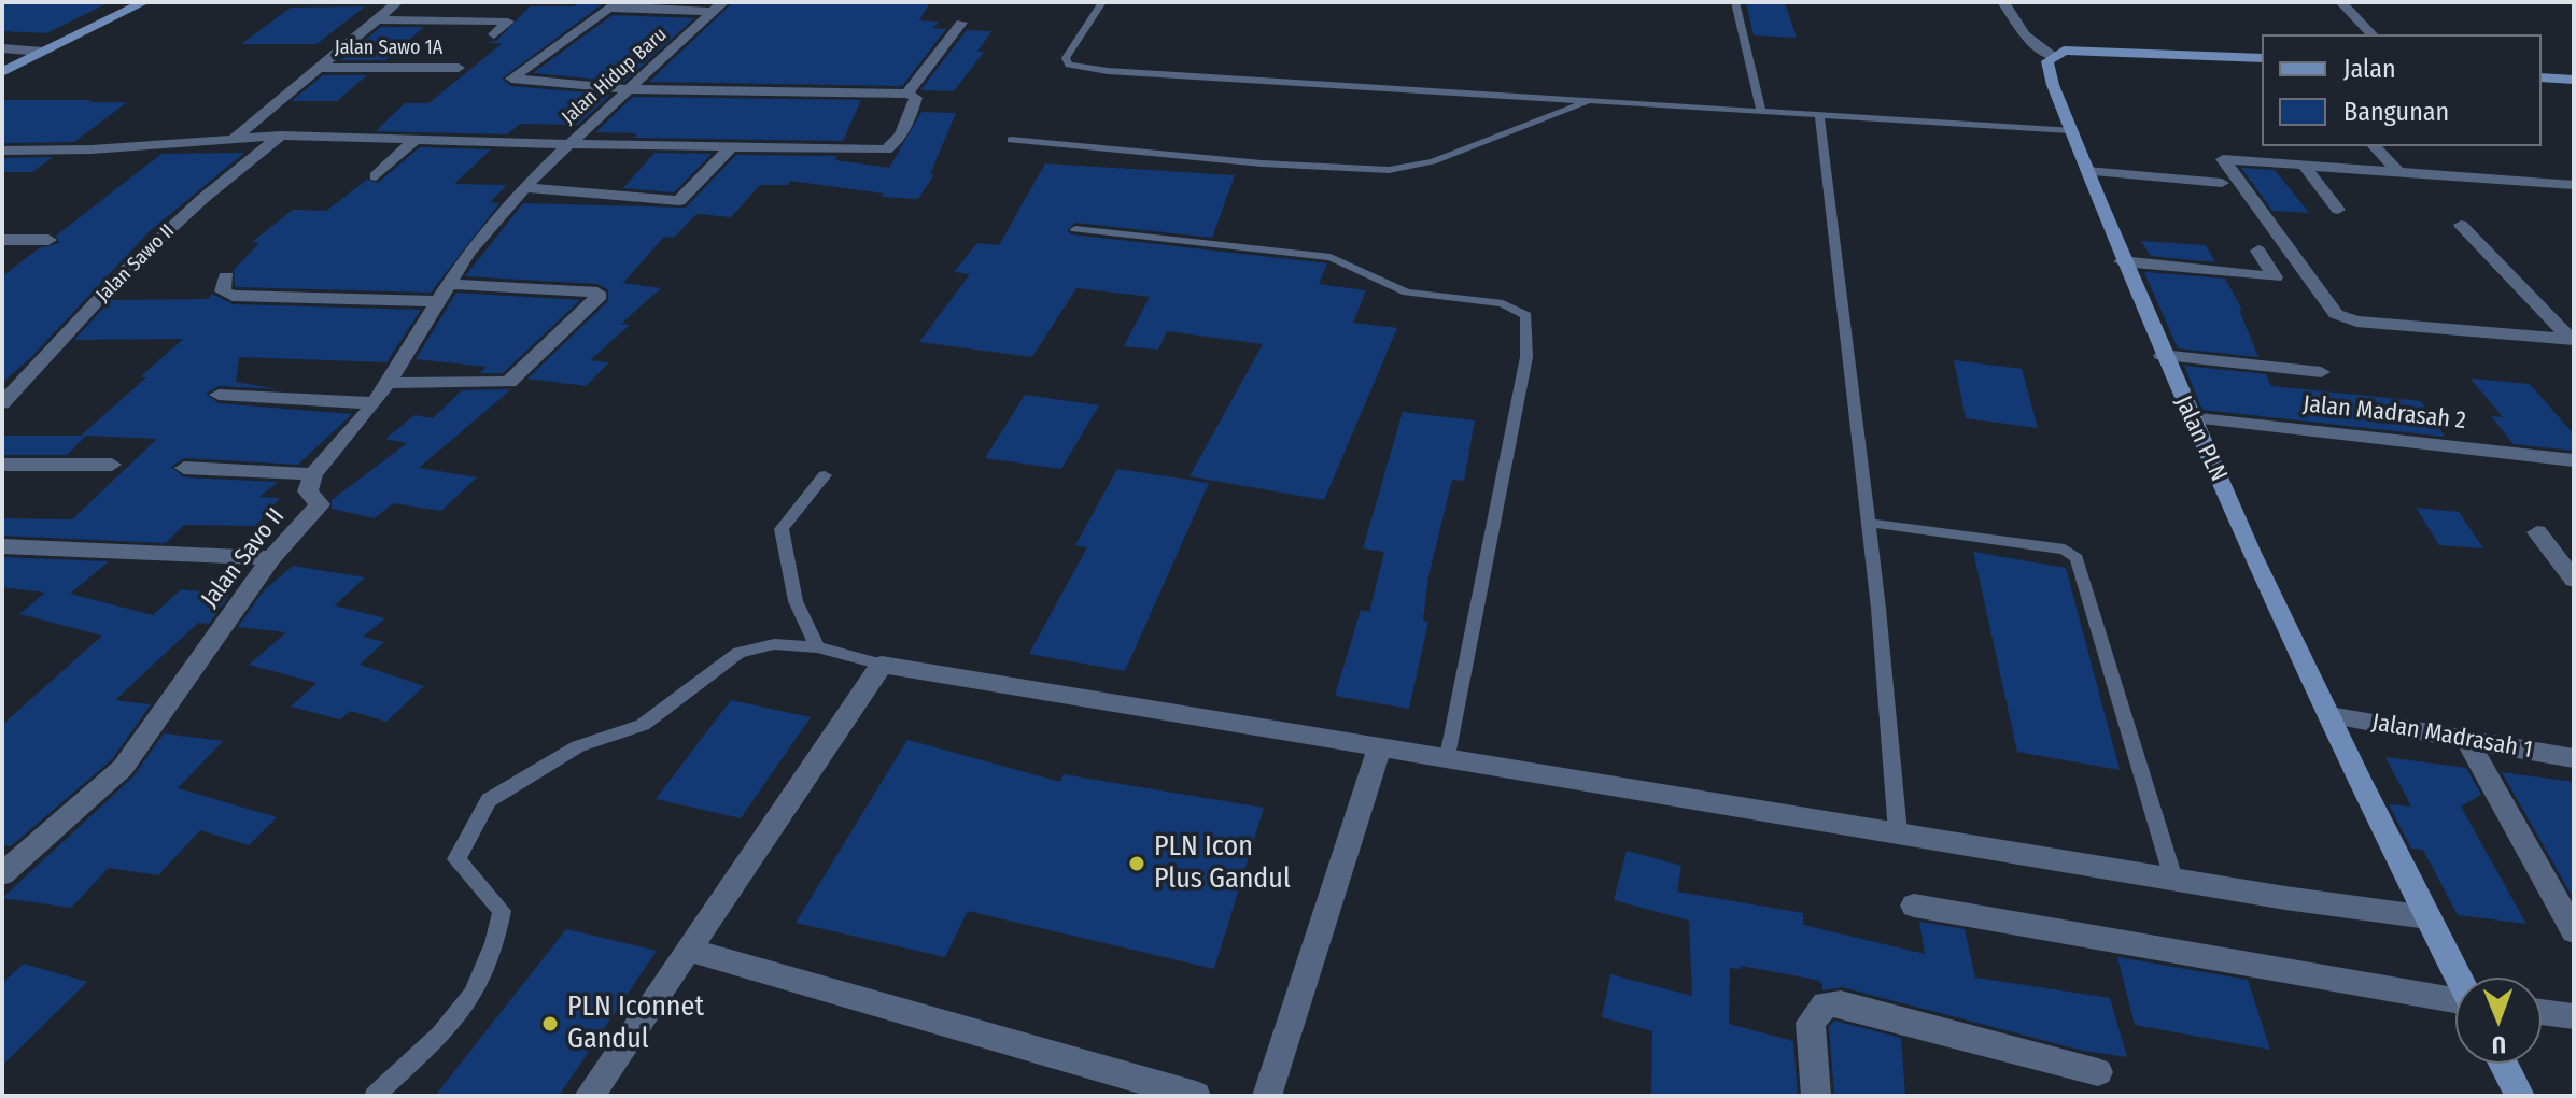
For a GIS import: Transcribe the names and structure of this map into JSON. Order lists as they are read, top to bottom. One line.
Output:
{"streets":{"street":["Jalan Sawo 1A","Jalan Hidup Baru","Jalan Sawo II","Jalan Madrasah 2","Jalan PLN","Jalan Savo II","Jalan Madrasah 1"]},"crossings":[["Jalan Madrasah 2","Jalan PLN"],["Jalan PLN","Jalan Madrasah 1"]],"places":["PLN Icon Plus Gandul","PLN Iconnet Gandul"],"legend":["Jalan","Bangunan"],"north":"bottom"}
